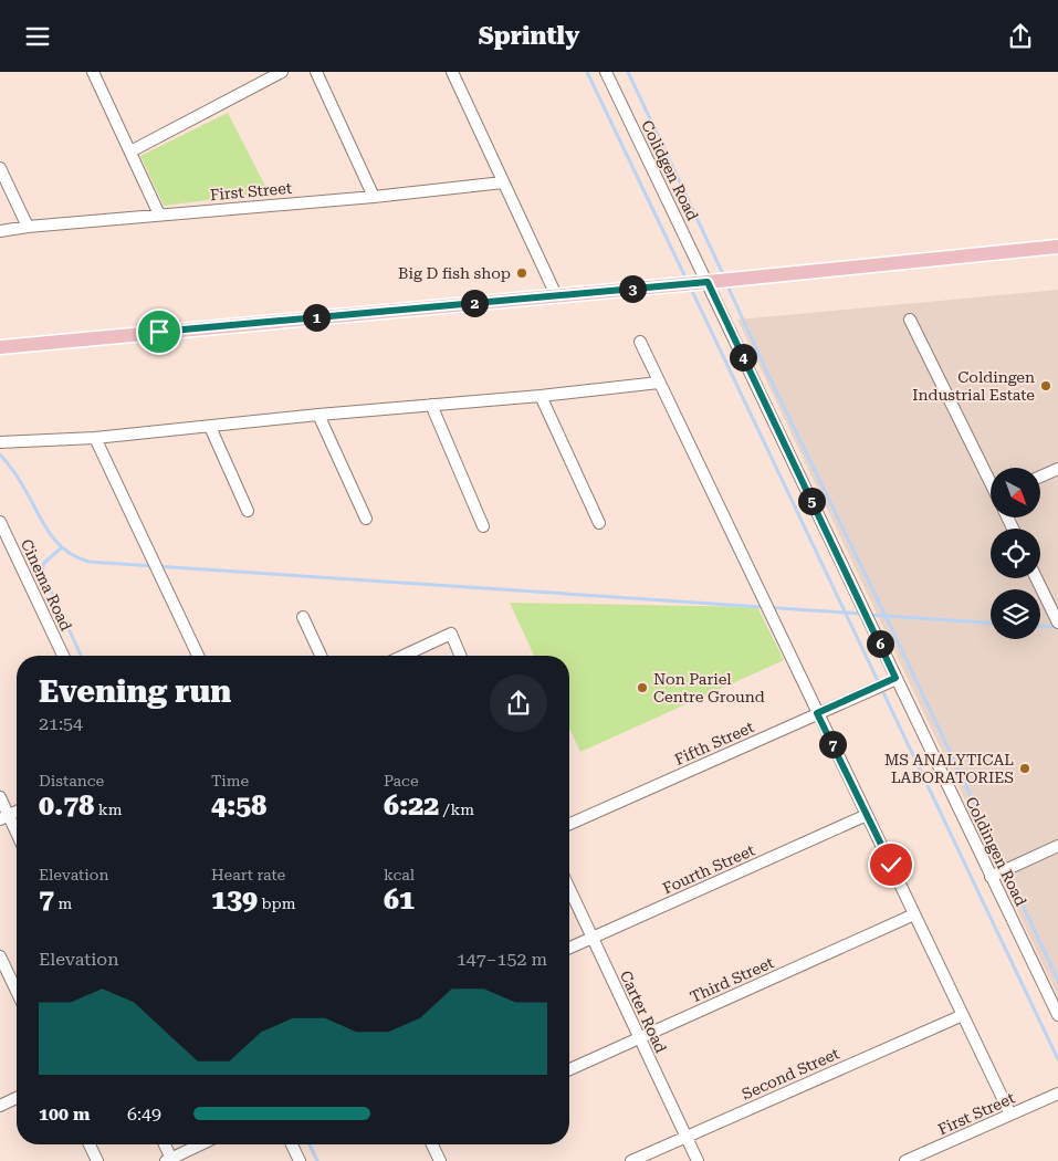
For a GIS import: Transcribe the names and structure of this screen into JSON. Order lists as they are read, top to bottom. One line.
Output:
{"streets":{"street":["Colidgen Road","First Street","Cinema Road","Fifth Street","Coldingen Road","Fourth Street","Third Street","Carter Road","Second Street"]},"crossings":[["Colidgen Road","Coldingen Road"],["Fifth Street","Coldingen Road"],["Fourth Street","Carter Road"],["Third Street","Carter Road"],["Carter Road","Second Street"]],"places":["Big D fish shop","Coldingen Industrial Estate","Non Pariel Centre Ground","MS ANALYTICAL LABORATORIES"],"north":"bottom right","page":{"header":"Sprintly","pins":["3","2","1","4","5","6","7"],"heading":["Evening run","21:54"],"stats":[["Distance","0.78 km"],["Time","4:58"],["Pace","6:22 /km"],["Elevation","7 m"],["Heart rate","139 bpm"],["kcal","61"]],"chart":["Elevation","147–152 m"],"list":[{"name":"100 m","note":"6:49"}]}}
